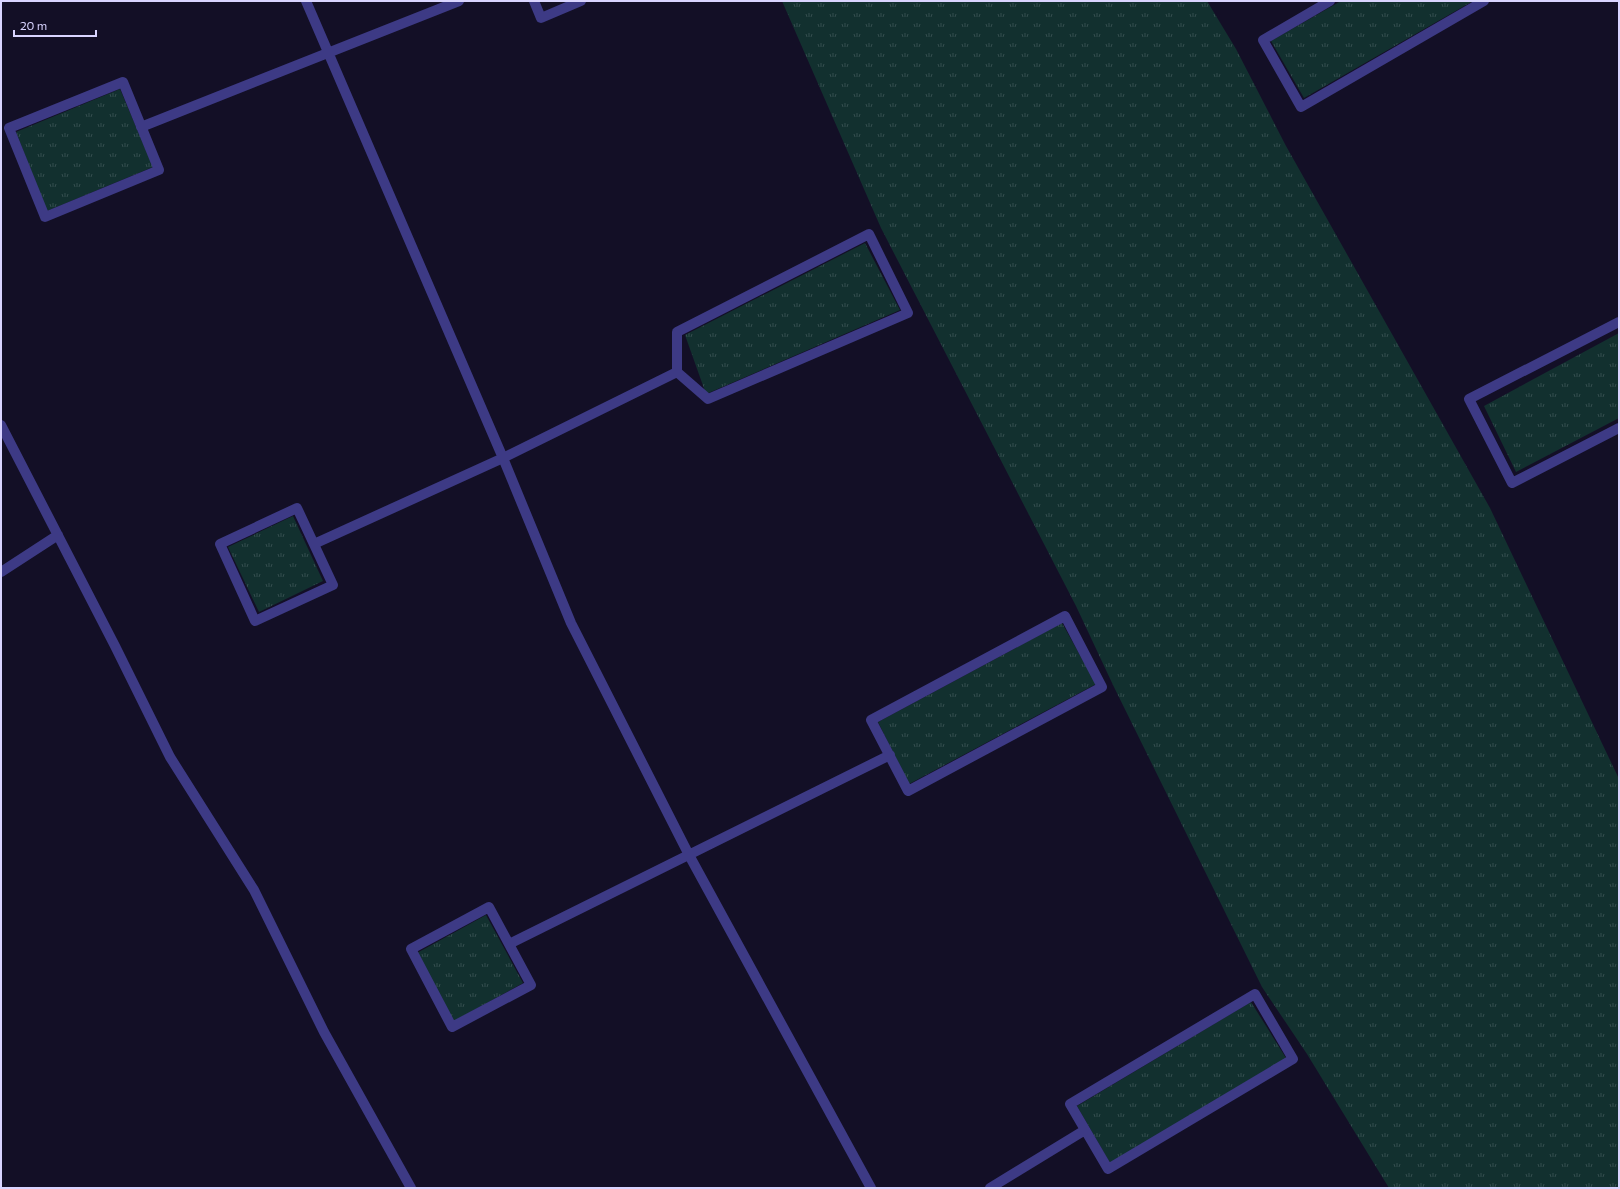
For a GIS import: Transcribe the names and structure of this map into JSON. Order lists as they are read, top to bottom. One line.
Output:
{"scale_bar":"20 m"}
